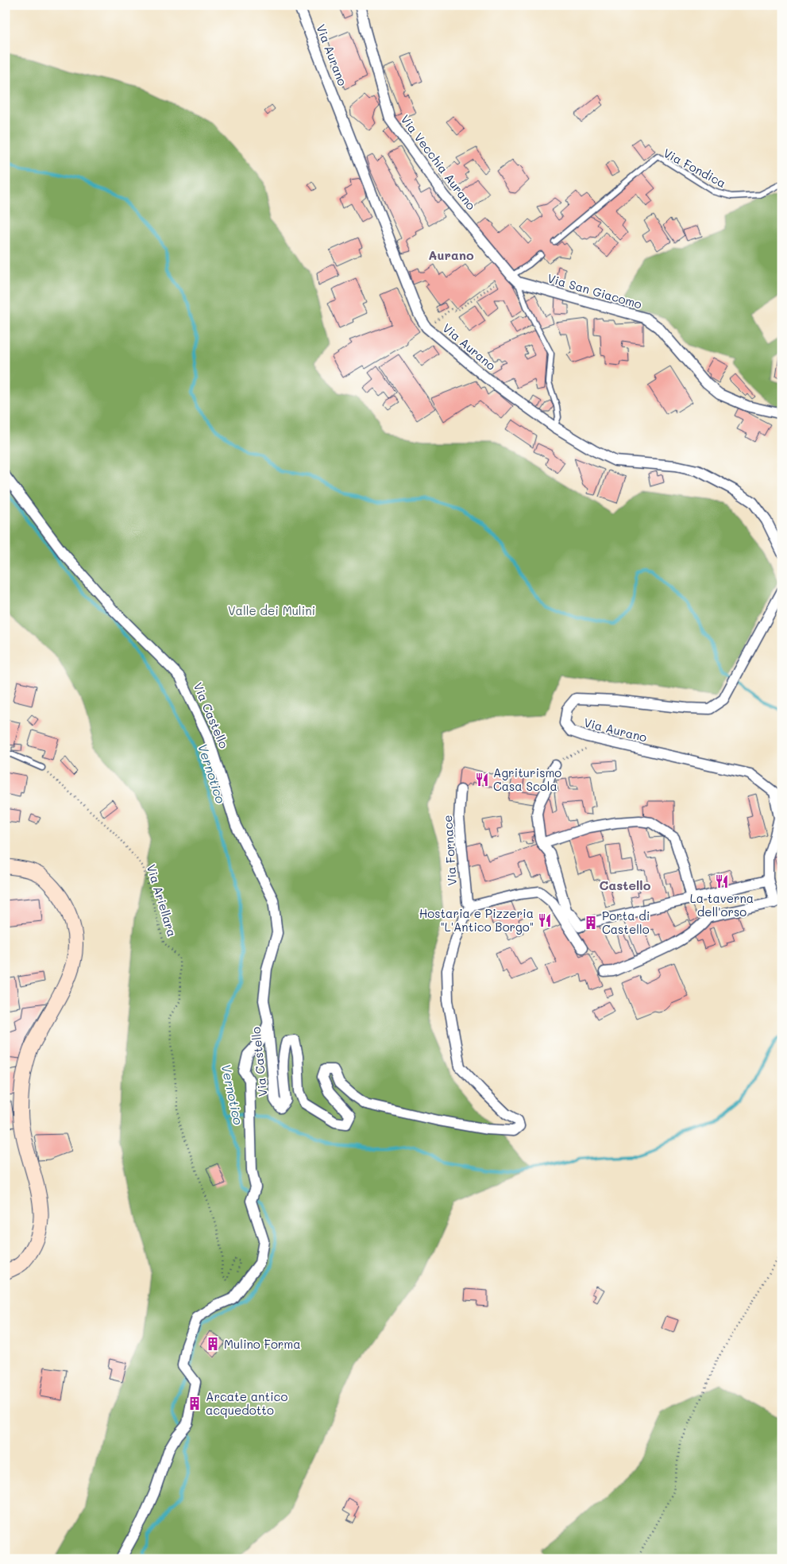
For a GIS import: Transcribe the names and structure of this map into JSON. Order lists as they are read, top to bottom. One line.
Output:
{"streets":{"street":["Via Aurano","Via Vecchia Aurano","Via San Giacomo","Via Castello","Via Fornace"],"lane":["Via Fondica"],"path":["Via Ariellara"]},"crossings":[["Via Aurano","Via Vecchia Aurano"],["Via Vecchia Aurano","Via San Giacomo"],["Via Castello","Via Fornace"]],"districts":["Aurano","Castello"],"water":["Vernotico"],"parks":["Valle dei Mulini"],"places":{"restaurant":["Agriturismo Casa Scola","La taverna dell'orso","Hostaria e Pizzeria \"L'Antico Borgo\""],"building":["Porta di Castello","Mulino Forma","Arcate antico acquedotto"]}}
